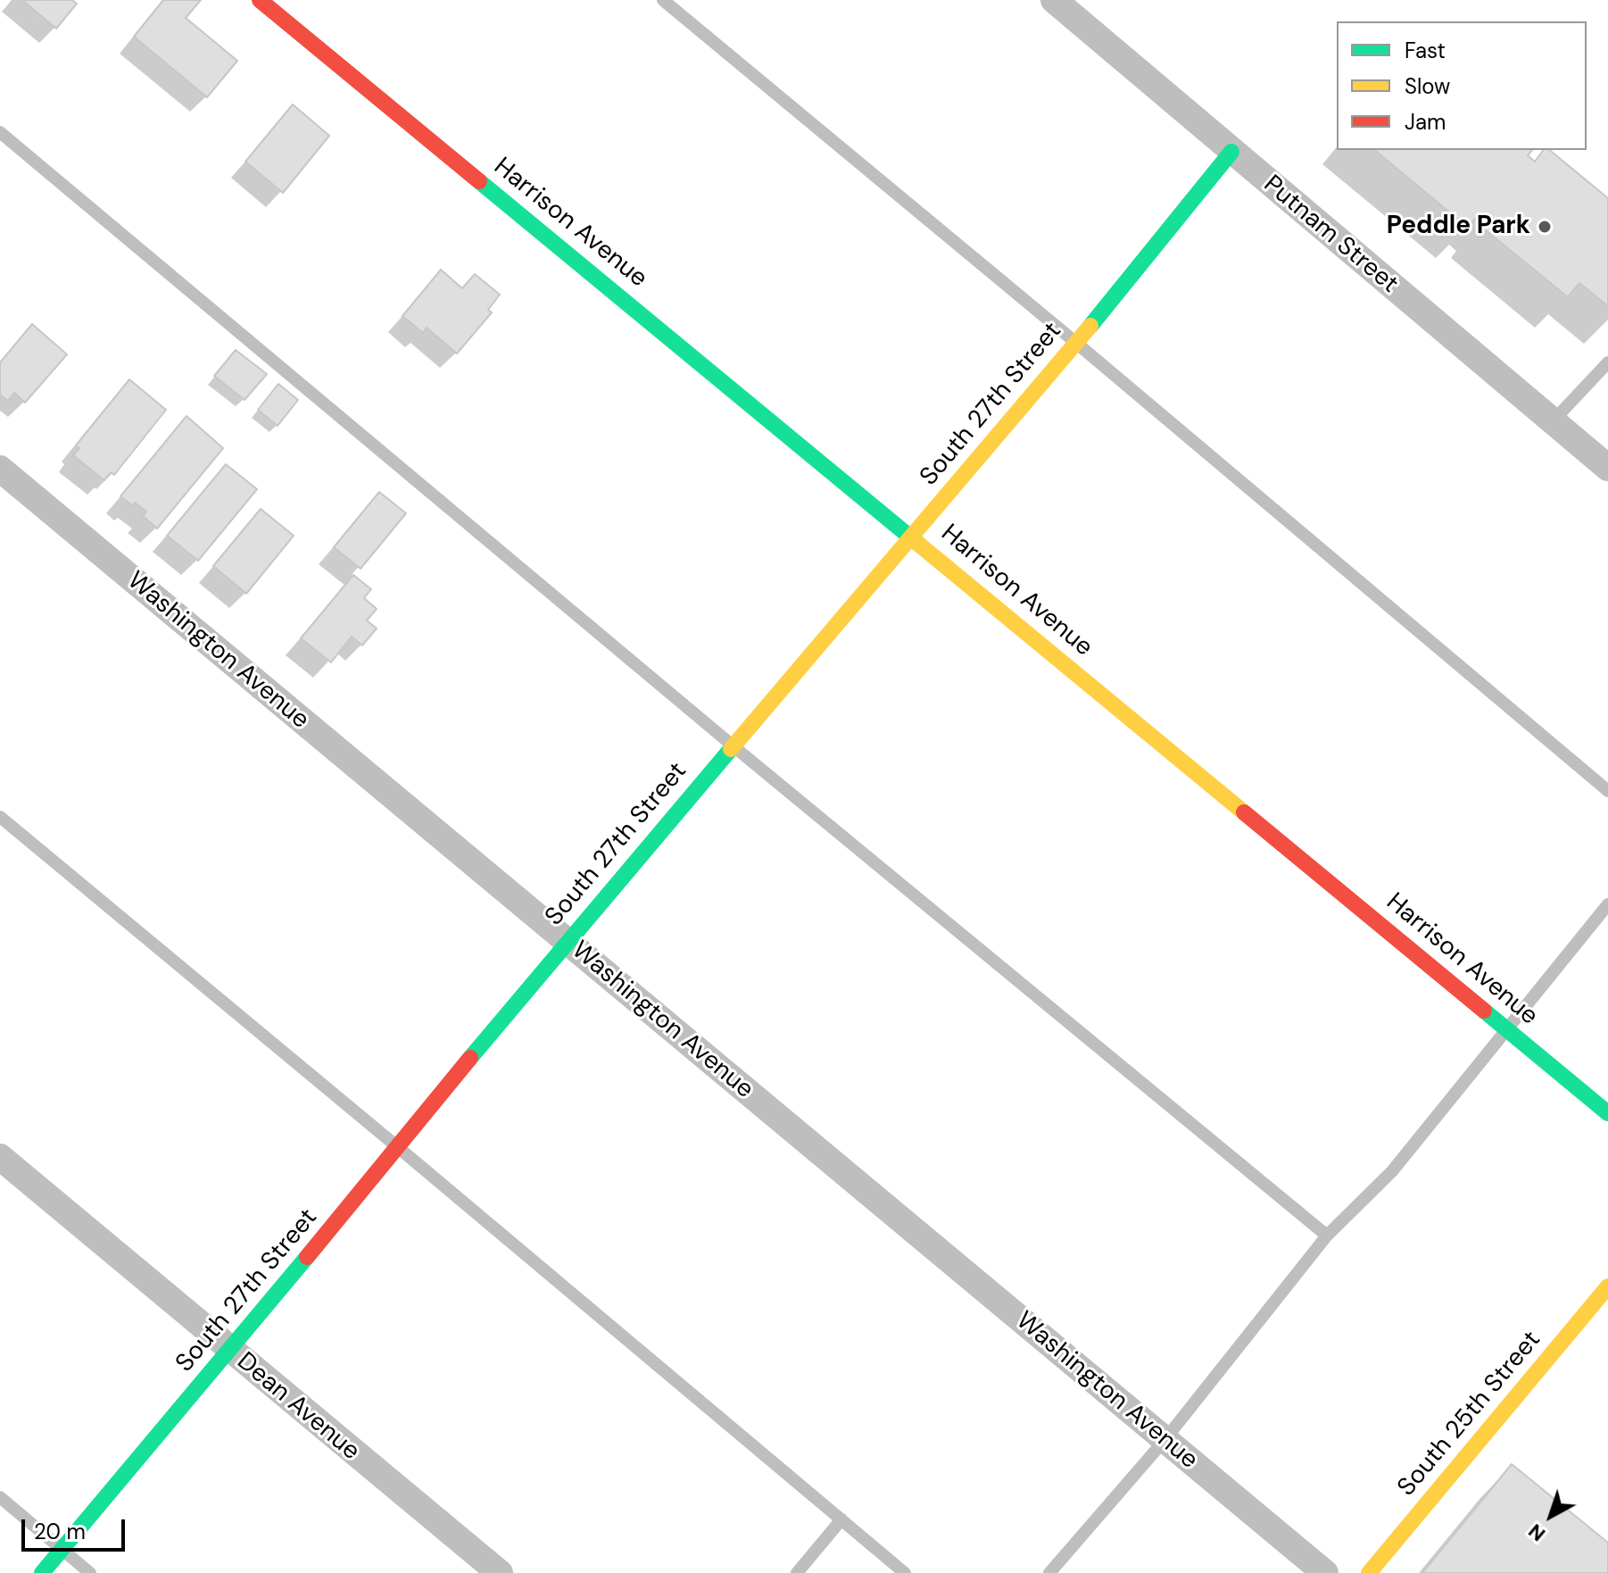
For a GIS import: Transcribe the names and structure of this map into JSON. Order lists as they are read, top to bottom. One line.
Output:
{"streets":{"street":["Harrison Avenue","Putnam Street","South 27th Street","Washington Avenue","Dean Avenue","South 25th Street"]},"crossings":[["Harrison Avenue","South 27th Street"],["Putnam Street","South 27th Street"],["South 27th Street","Washington Avenue"],["South 27th Street","Dean Avenue"]],"places":["Peddle Park"],"legend":["Fast","Slow","Jam"],"scale_bar":"20 m","north":"bottom left"}
